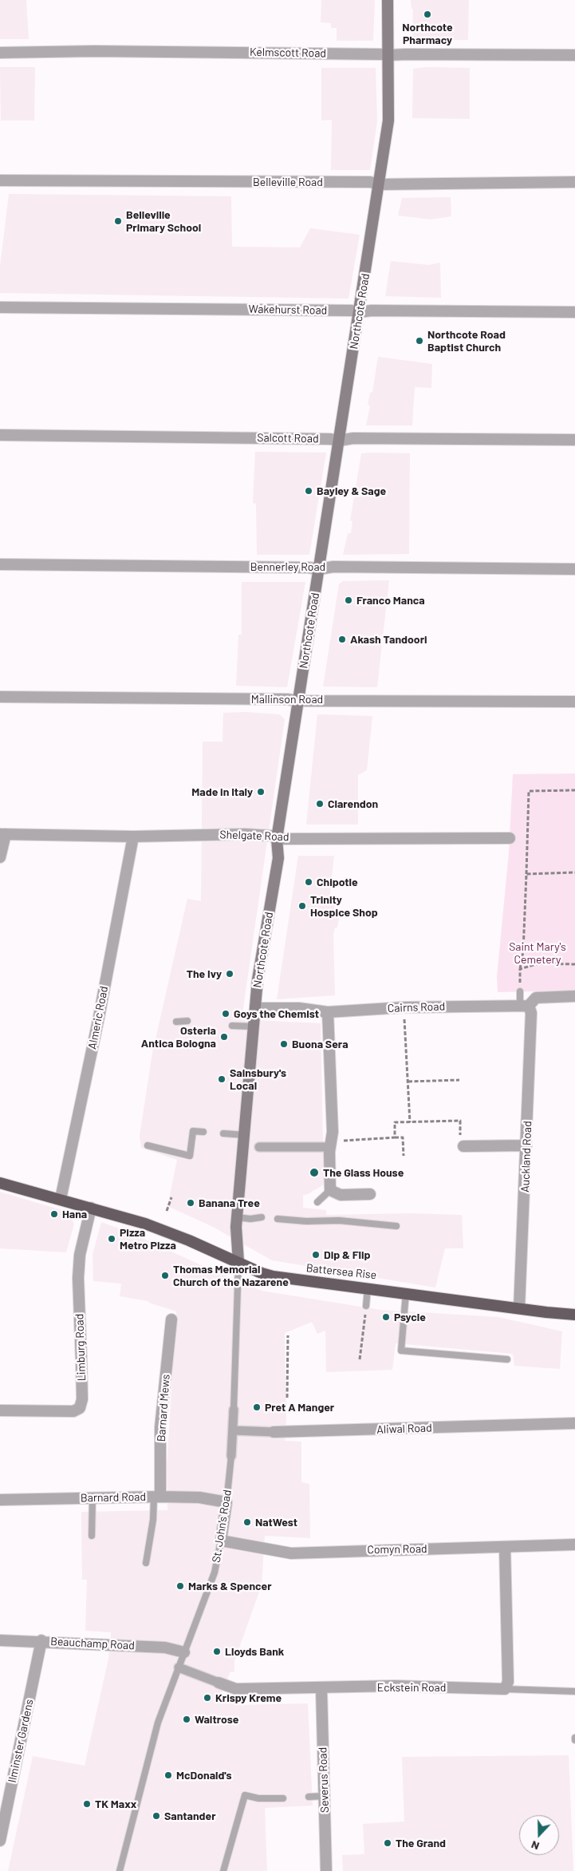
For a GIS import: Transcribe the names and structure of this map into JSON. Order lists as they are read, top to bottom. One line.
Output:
{"streets":{"highway":["Battersea Rise"],"main road":["Northcote Road"],"street":["Kelmscott Road","Belleville Road","Wakehurst Road","Salcott Road","Bennerley Road","Mallinson Road","Shelgate Road","Cairns Road","Almeric Road","Auckland Road","Limburg Road","Barnard Mews","Aliwal Road","Barnard Road","St. John's Road","Comyn Road","Beauchamp Road","Eckstein Road","Ilminster Gardens","Severus Road"]},"crossings":[["Kelmscott Road","Northcote Road"],["Belleville Road","Northcote Road"],["Wakehurst Road","Northcote Road"],["Northcote Road","Salcott Road"],["Northcote Road","Bennerley Road"],["Northcote Road","Mallinson Road"],["Northcote Road","Shelgate Road"],["Northcote Road","Cairns Road"],["Northcote Road","Battersea Rise"],["Northcote Road","St. John's Road"],["Shelgate Road","Almeric Road"],["Cairns Road","Auckland Road"],["Almeric Road","Battersea Rise"],["Auckland Road","Battersea Rise"],["Battersea Rise","Limburg Road"],["Battersea Rise","St. John's Road"],["Barnard Mews","Barnard Road"],["Aliwal Road","St. John's Road"],["Barnard Road","St. John's Road"],["St. John's Road","Comyn Road"],["St. John's Road","Beauchamp Road"],["St. John's Road","Eckstein Road"],["Beauchamp Road","Ilminster Gardens"],["Eckstein Road","Severus Road"]],"parks":["Saint Mary's Cemetery"],"places":["Northcote Pharmacy","Belleville Primary School","Northcote Road Baptist Church","Bayley & Sage","Franco Manca","Akash Tandoori","Made in Italy","Clarendon","Chipotle","Trinity Hospice Shop","The Ivy","Goys the Chemist","Osteria Antica Bologna","Buona Sera","Sainsbury's Local","The Glass House","Banana Tree","Hana","Pizza Metro Pizza","Dip & Flip","Thomas Memorial Church of the Nazarene","Psycle","Pret A Manger","NatWest","Marks & Spencer","Lloyds Bank","Krispy Kreme","Waitrose","McDonald's","TK Maxx","Santander","The Grand"],"north":"bottom"}
